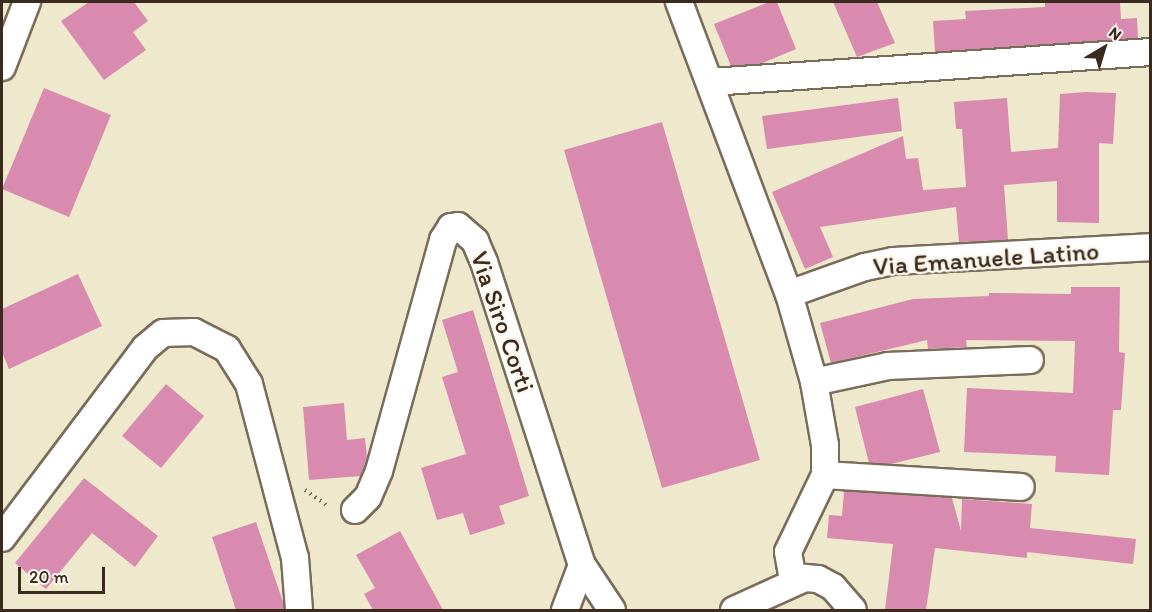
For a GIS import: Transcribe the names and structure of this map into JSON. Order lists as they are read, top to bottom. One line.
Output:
{"streets":{"street":["Via Emanuele Latino","Via Siro Corti"]},"scale_bar":"20 m","north":"top right"}
